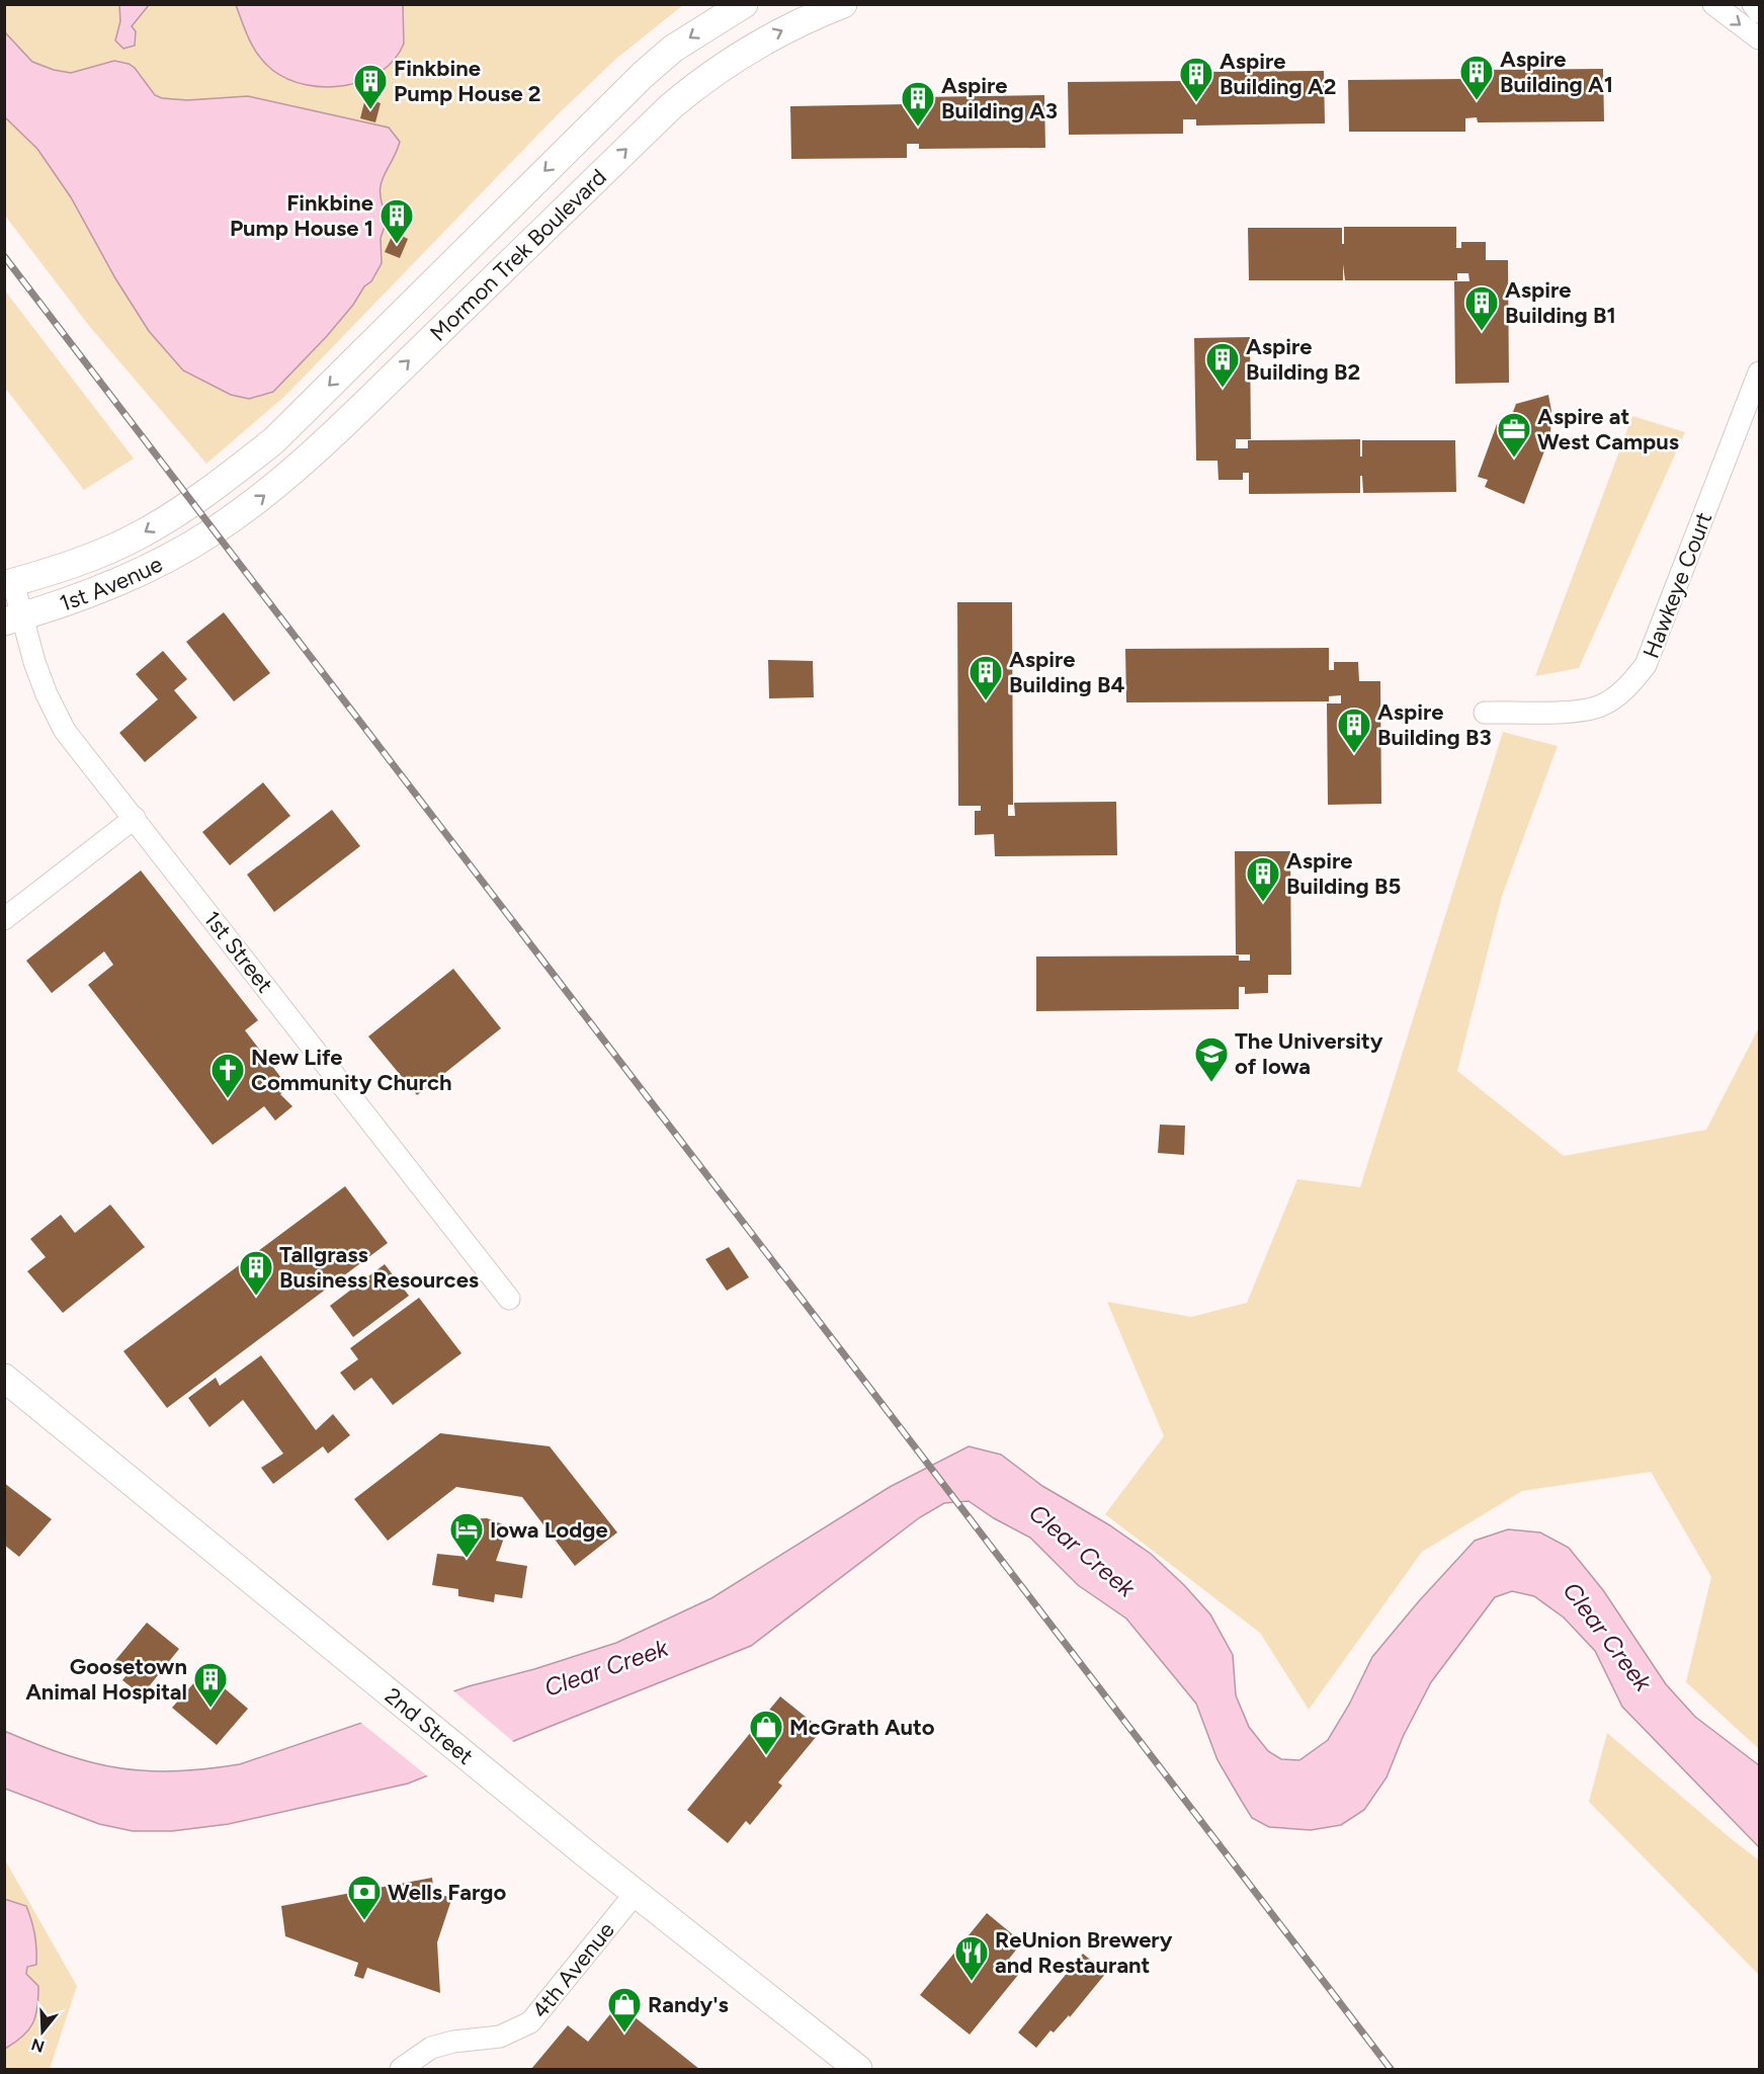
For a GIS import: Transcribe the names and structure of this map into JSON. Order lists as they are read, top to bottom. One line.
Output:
{"streets":{"main road":["Mormon Trek Boulevard","1st Avenue","2nd Street"],"street":["Hawkeye Court","1st Street","4th Avenue"]},"crossings":[["Mormon Trek Boulevard","1st Avenue"],["1st Avenue","1st Street"],["2nd Street","4th Avenue"]],"water":["Clear Creek"],"places":{"building":["Aspire Building A1","Aspire Building A2","Finkbine Pump House 2","Aspire Building A3","Finkbine Pump House 1","Aspire Building B1","Aspire Building B2","Aspire Building B4","Aspire Building B3","Aspire Building B5","Tallgrass Business Resources","Goosetown Animal Hospital"],"office":["Aspire at West Campus"],"school or university":["The University of Iowa"],"church":["New Life Community Church"],"hotel":["Iowa Lodge"],"shop":["McGrath Auto","Randy's"],"bank":["Wells Fargo"],"restaurant":["ReUnion Brewery and Restaurant"]},"north":"bottom"}
